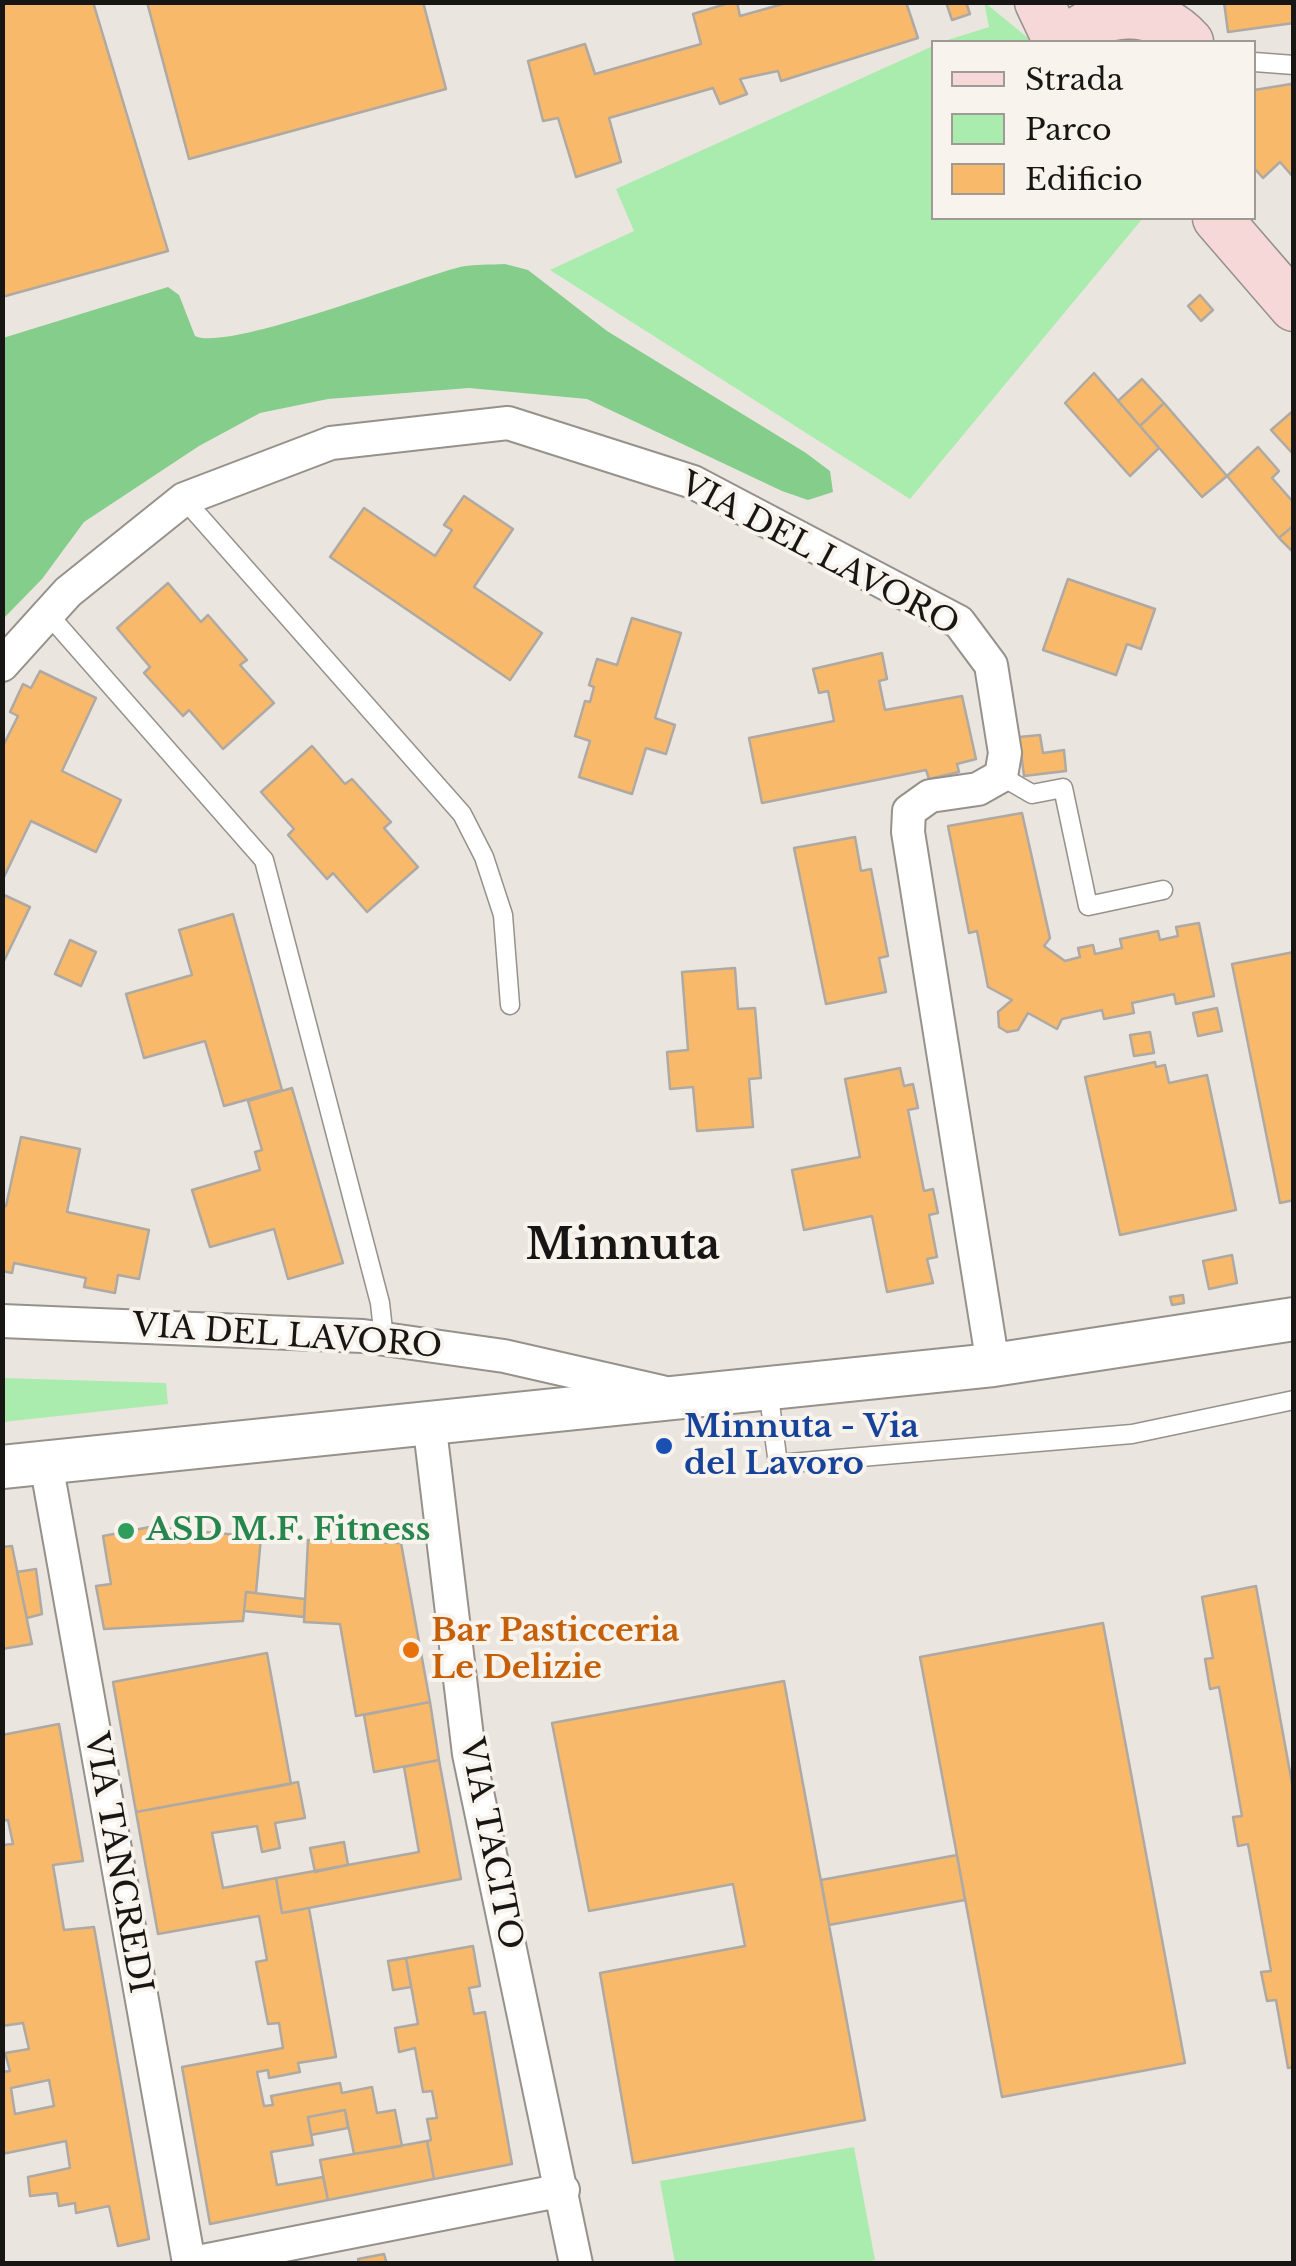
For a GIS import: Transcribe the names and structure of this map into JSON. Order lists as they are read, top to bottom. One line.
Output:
{"streets":{"street":["VIA DEL LAVORO","VIA TACITO","VIA TANCREDI"]},"crossings":[["VIA DEL LAVORO","VIA TACITO"],["VIA DEL LAVORO","VIA TANCREDI"]],"districts":["Minnuta"],"places":["Minnuta - Via del Lavoro","ASD M.F. Fitness","Bar Pasticceria Le Delizie"],"legend":["Strada","Parco","Edificio"]}
